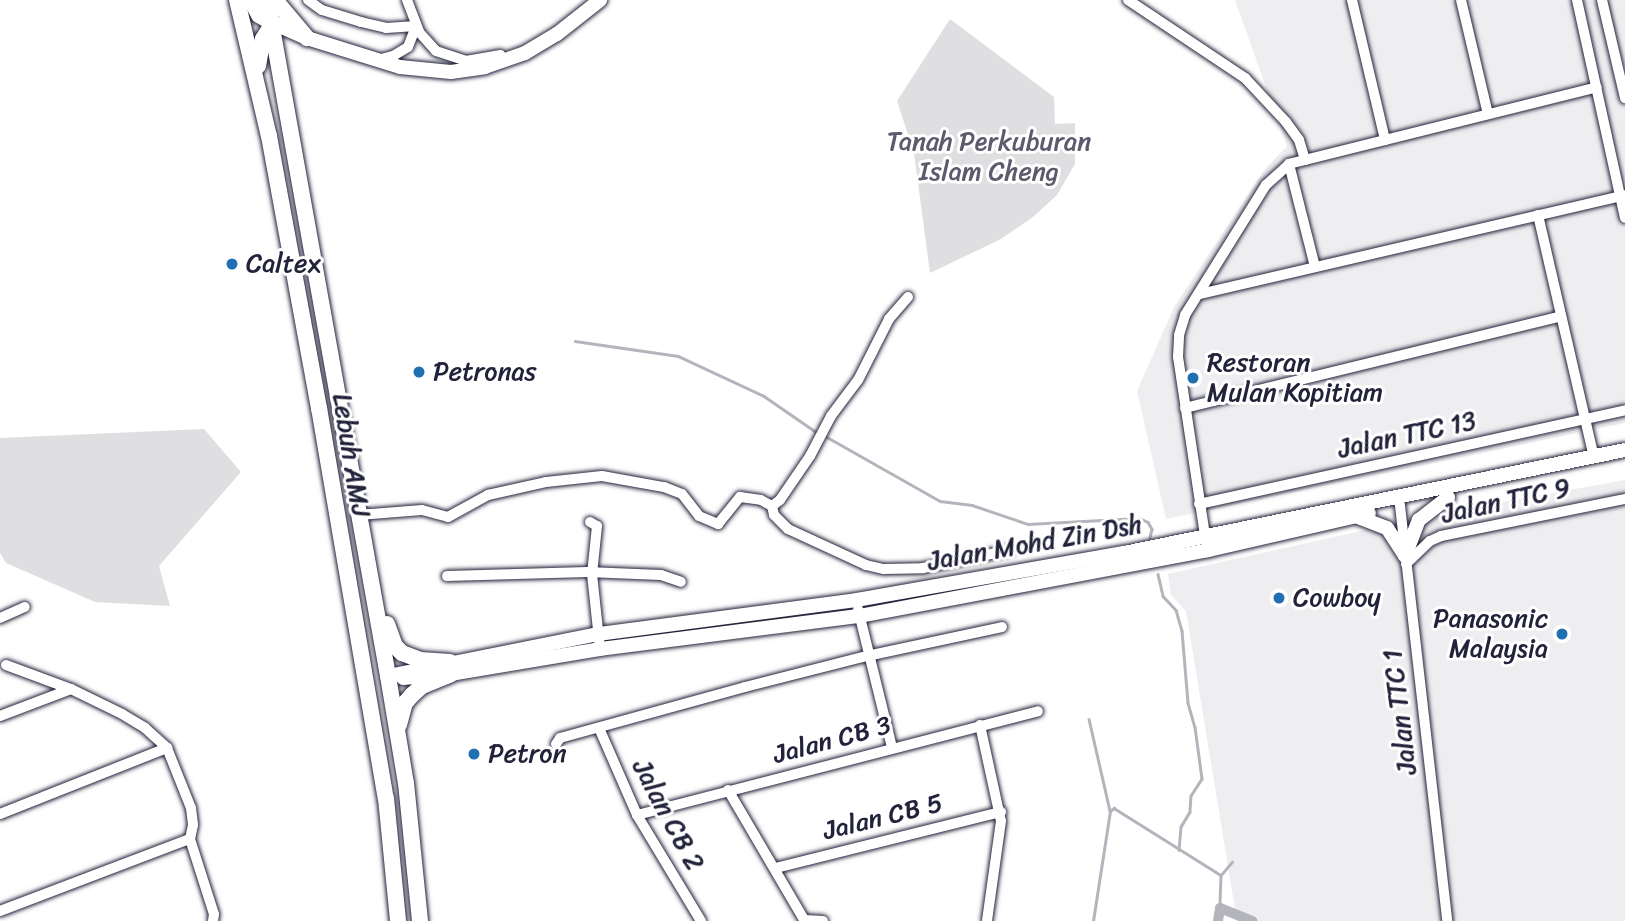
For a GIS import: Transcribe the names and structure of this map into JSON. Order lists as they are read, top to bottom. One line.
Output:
{"streets":{"highway":["Lebuh AMJ"],"main road":["Jalan Mohd Zin Dsh"],"street":["Jalan TTC 13","Jalan TTC 9","Jalan TTC 1","Jalan CB 3","Jalan CB 2","Jalan CB 5"]},"crossings":[["Lebuh AMJ","Jalan Mohd Zin Dsh"],["Jalan TTC 9","Jalan TTC 1"],["Jalan Mohd Zin Dsh","Jalan TTC 1"],["Jalan CB 3","Jalan CB 2"]],"parks":["Tanah Perkuburan Islam Cheng"],"places":["Caltex","Petronas","Restoran Mulan Kopitiam","Cowboy","Panasonic Malaysia","Petron"]}
